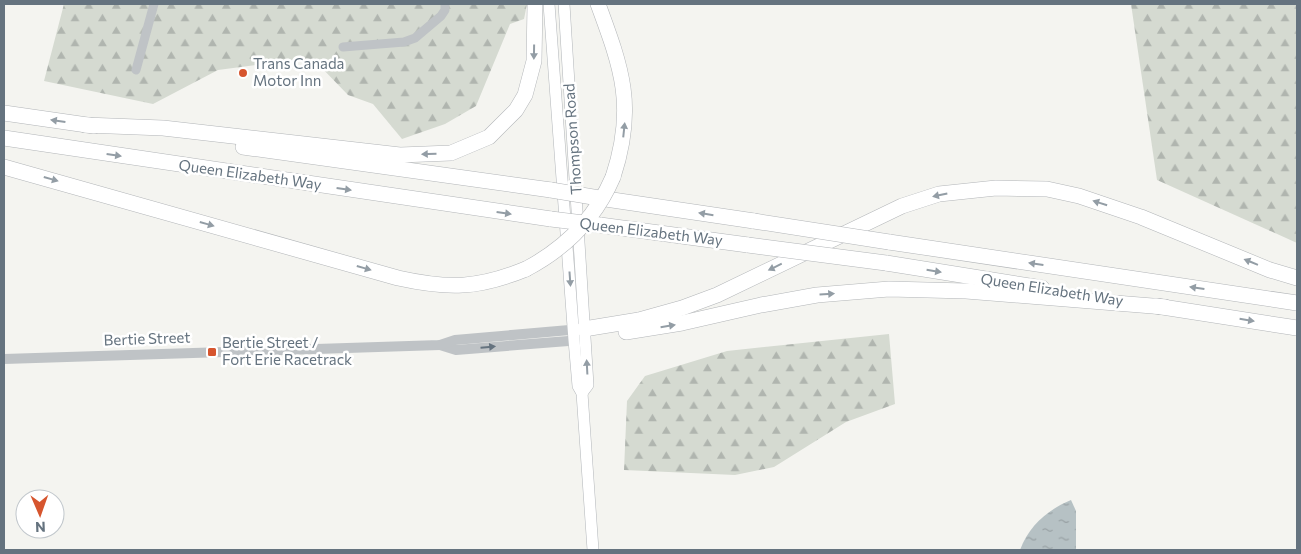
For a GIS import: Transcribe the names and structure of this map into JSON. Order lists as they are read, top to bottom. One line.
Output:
{"streets":{"highway":["Queen Elizabeth Way"],"main road":["Thompson Road"],"street":["Bertie Street"]},"crossings":[["Thompson Road","Bertie Street"]],"places":{"other":["Trans Canada Motor Inn"],"transit":["Bertie Street / Fort Erie Racetrack"]},"north":"bottom"}
